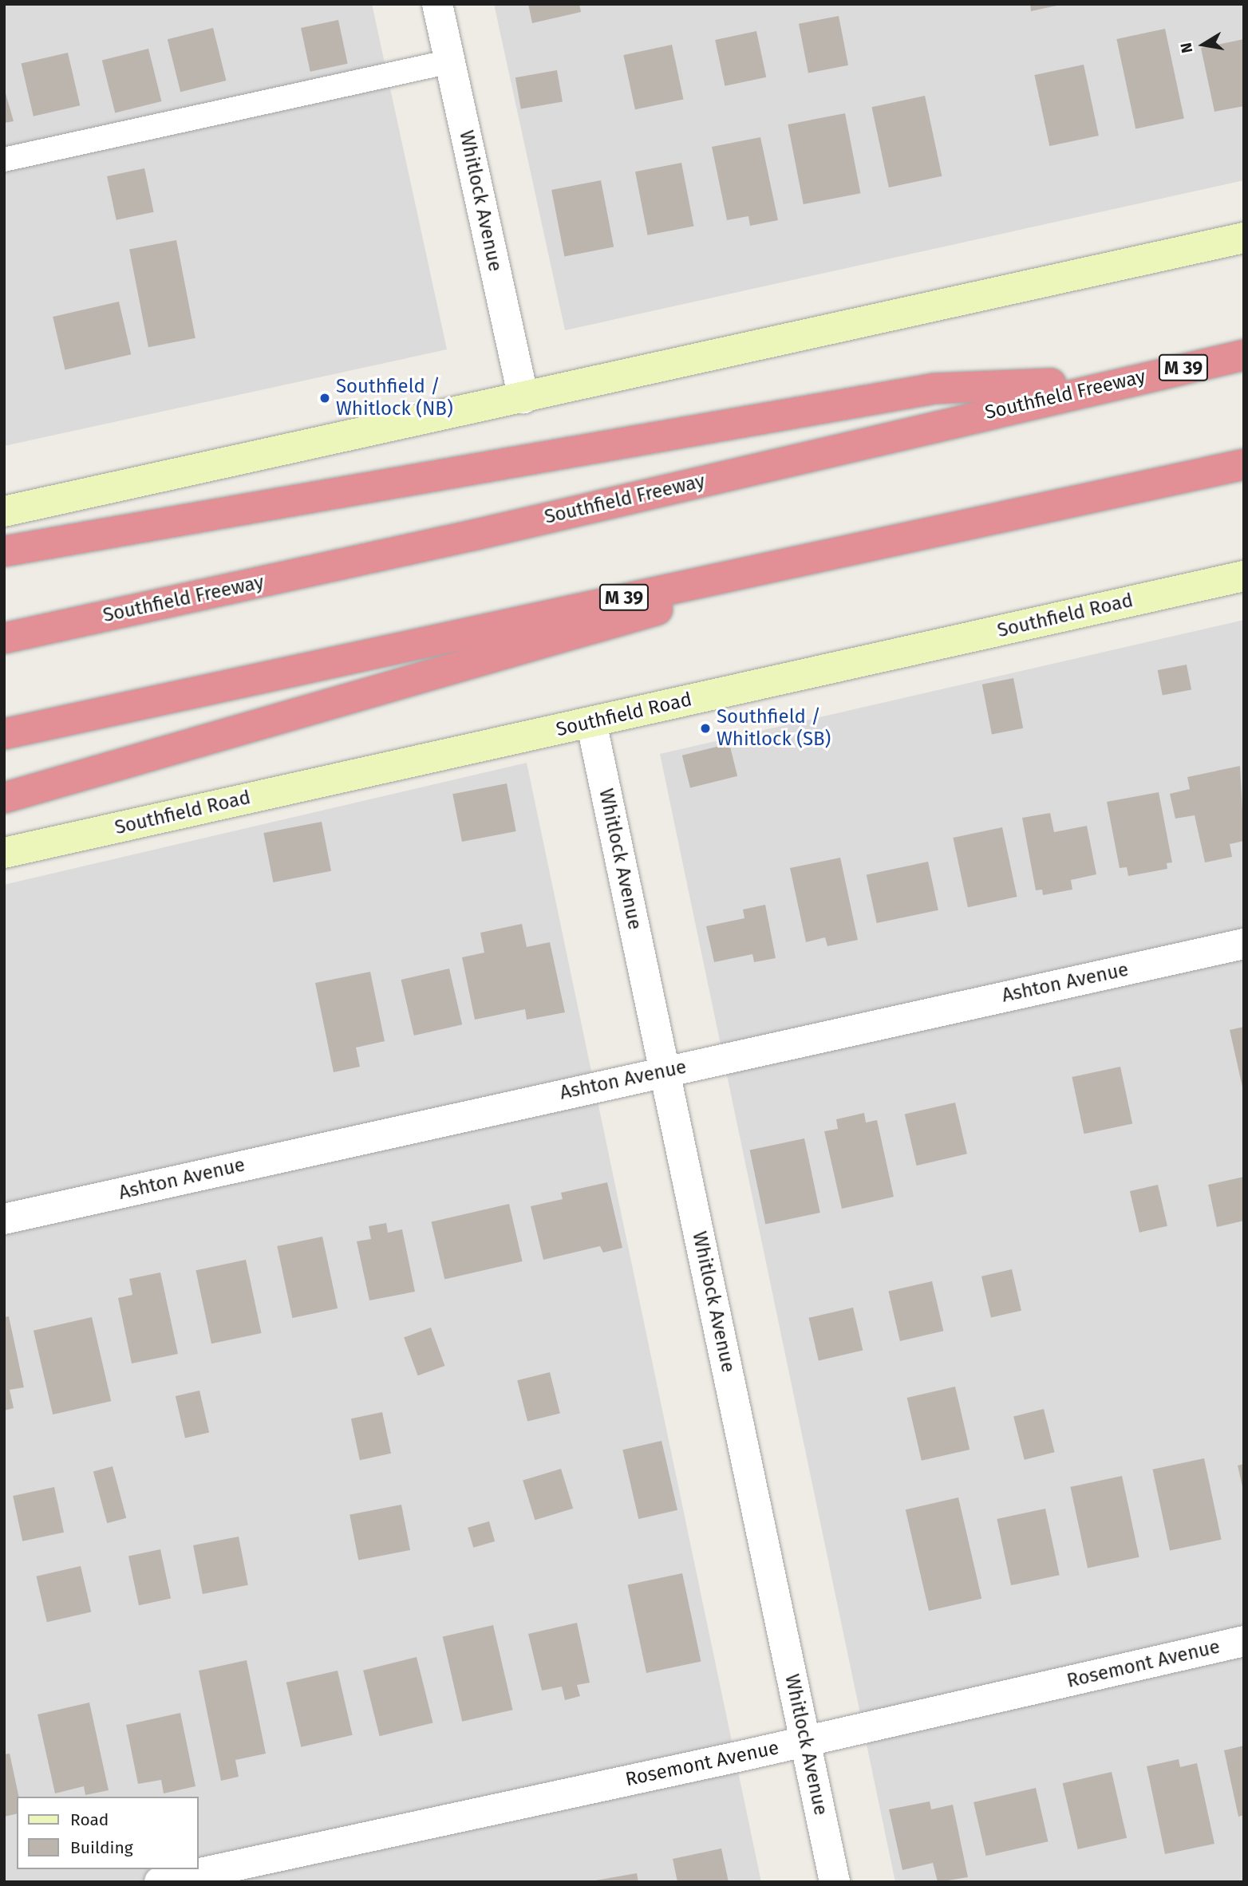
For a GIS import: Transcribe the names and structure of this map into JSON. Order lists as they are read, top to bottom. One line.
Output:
{"streets":{"highway":["M 39","Southfield Freeway"],"main road":["Southfield Road"],"street":["Whitlock Avenue","Ashton Avenue","Rosemont Avenue"]},"crossings":[["Whitlock Avenue","Southfield Road"],["Whitlock Avenue","Ashton Avenue"],["Whitlock Avenue","Rosemont Avenue"]],"places":["Southfield / Whitlock (NB)","Southfield / Whitlock (SB)"],"legend":["Road","Building"],"north":"left"}
